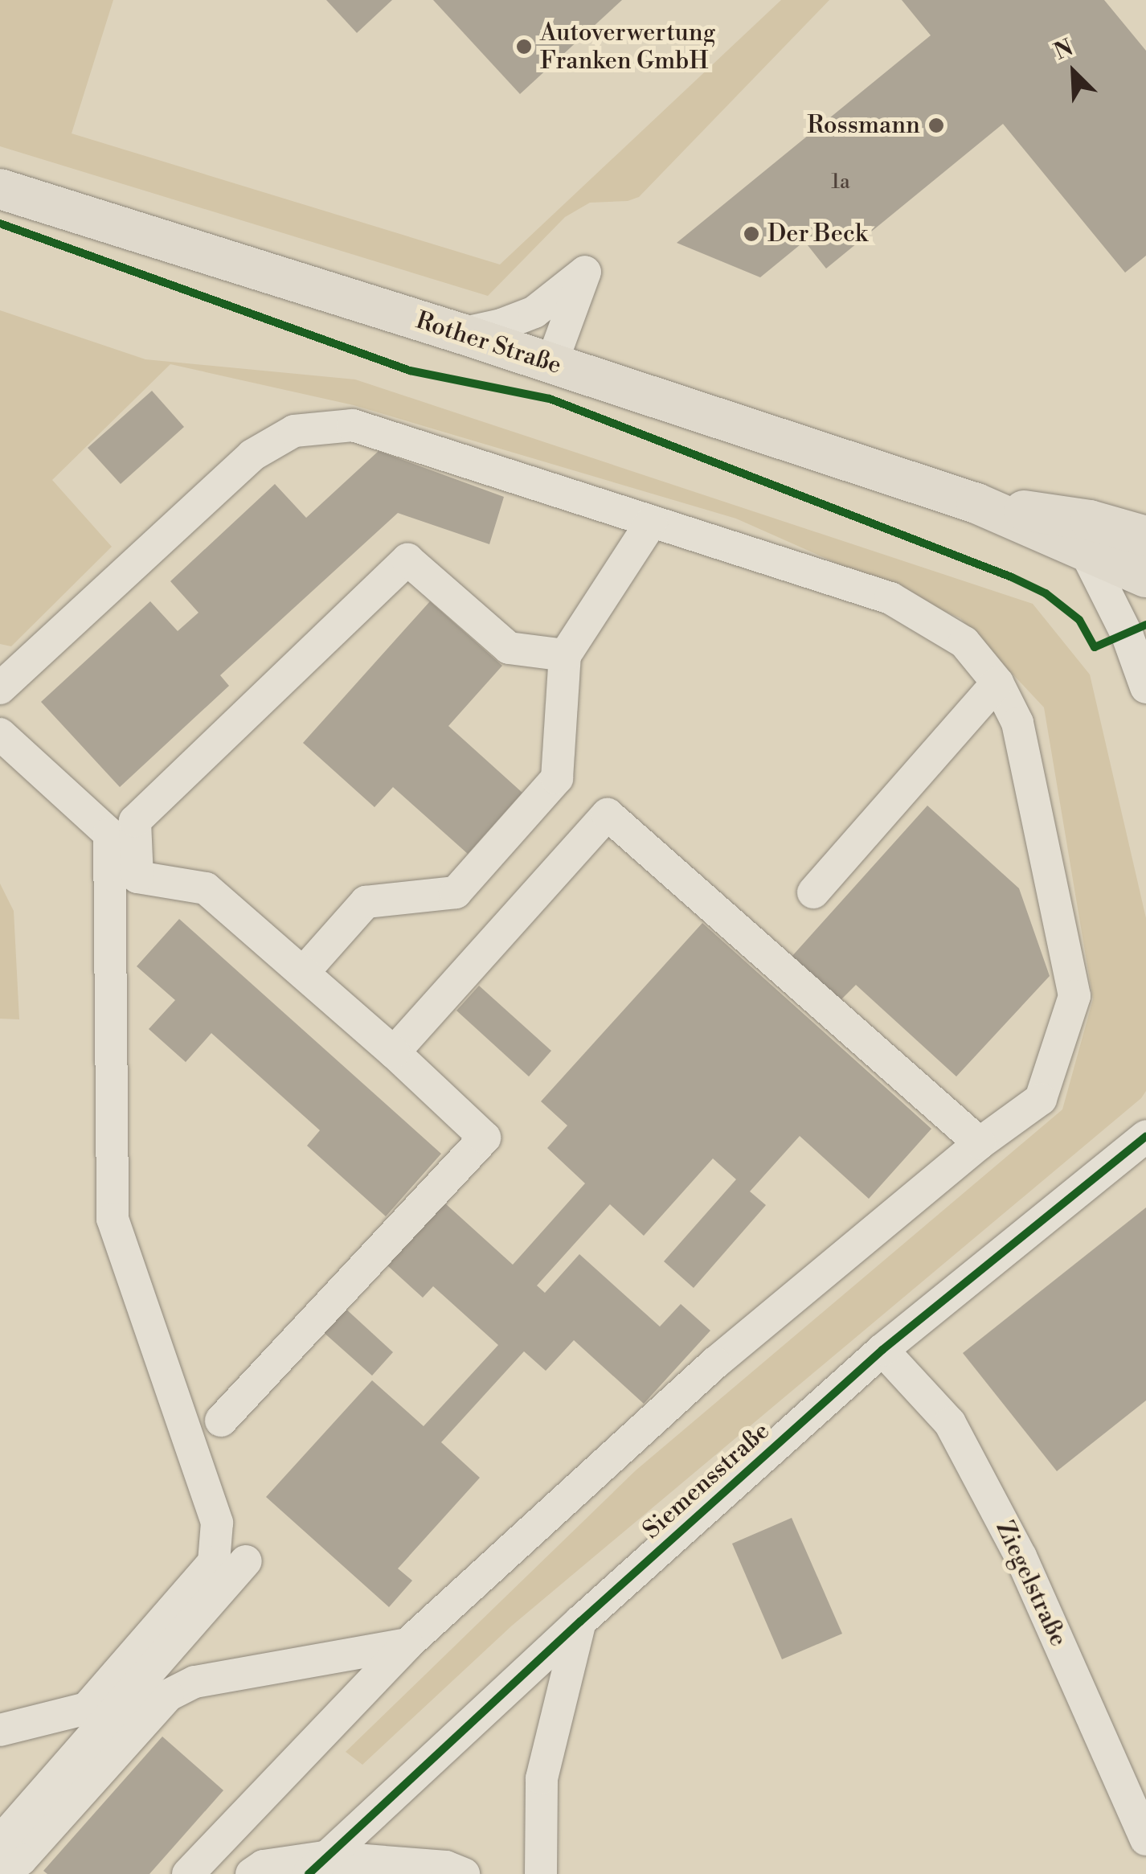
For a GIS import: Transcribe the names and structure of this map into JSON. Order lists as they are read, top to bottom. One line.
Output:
{"streets":{"main road":["Rother Straße"],"street":["Siemensstraße","Ziegelstraße"]},"crossings":[["Siemensstraße","Ziegelstraße"]],"places":["Autoverwertung Franken GmbH","Rossmann","Der Beck"],"house_numbers":["1a"],"north":"top left"}
